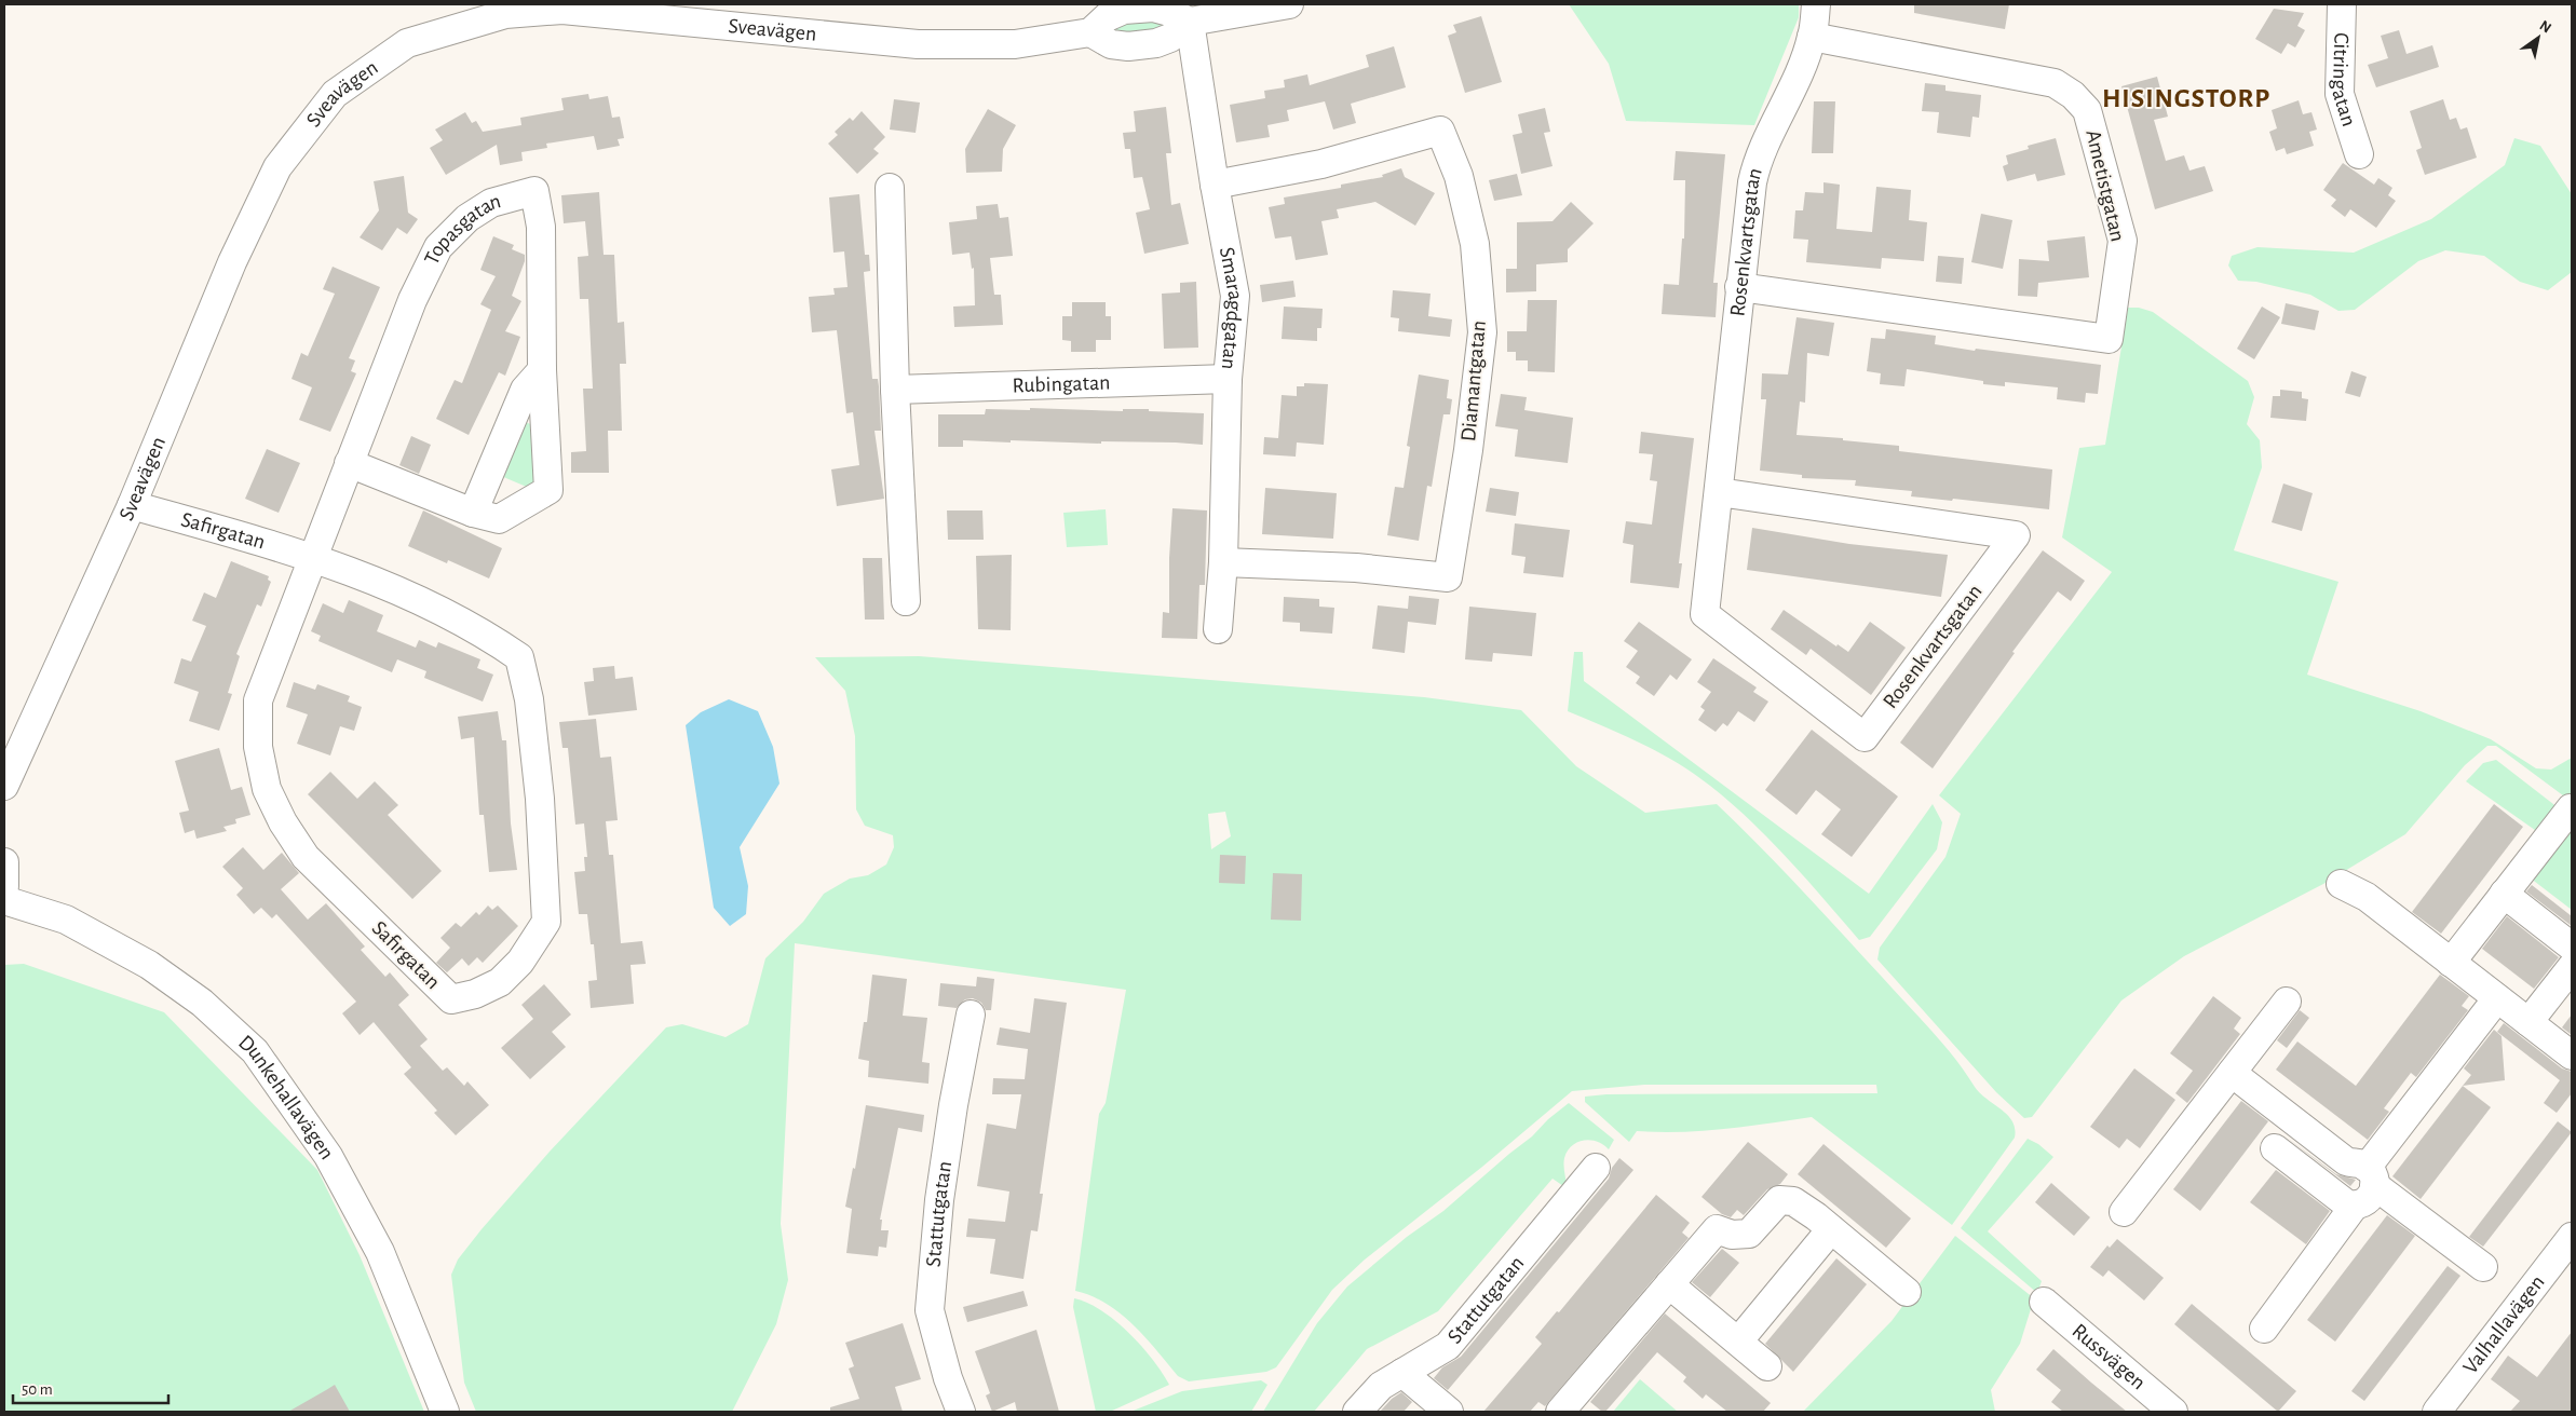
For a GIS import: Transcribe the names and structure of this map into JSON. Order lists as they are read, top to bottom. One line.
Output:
{"streets":{"street":["Sveavägen","Citringatan","Ametistgatan","Topasgatan","Rosenkvartsgatan","Smaragdgatan","Diamantgatan","Rubingatan","Safirgatan","Dunkehallavägen","Stattutgatan","Valhallavägen","Russvägen"]},"crossings":[["Sveavägen","Safirgatan"],["Ametistgatan","Rosenkvartsgatan"],["Topasgatan","Safirgatan"],["Smaragdgatan","Diamantgatan"],["Smaragdgatan","Rubingatan"]],"districts":["HISINGSTORP"],"scale_bar":"50 m","north":"top right"}
